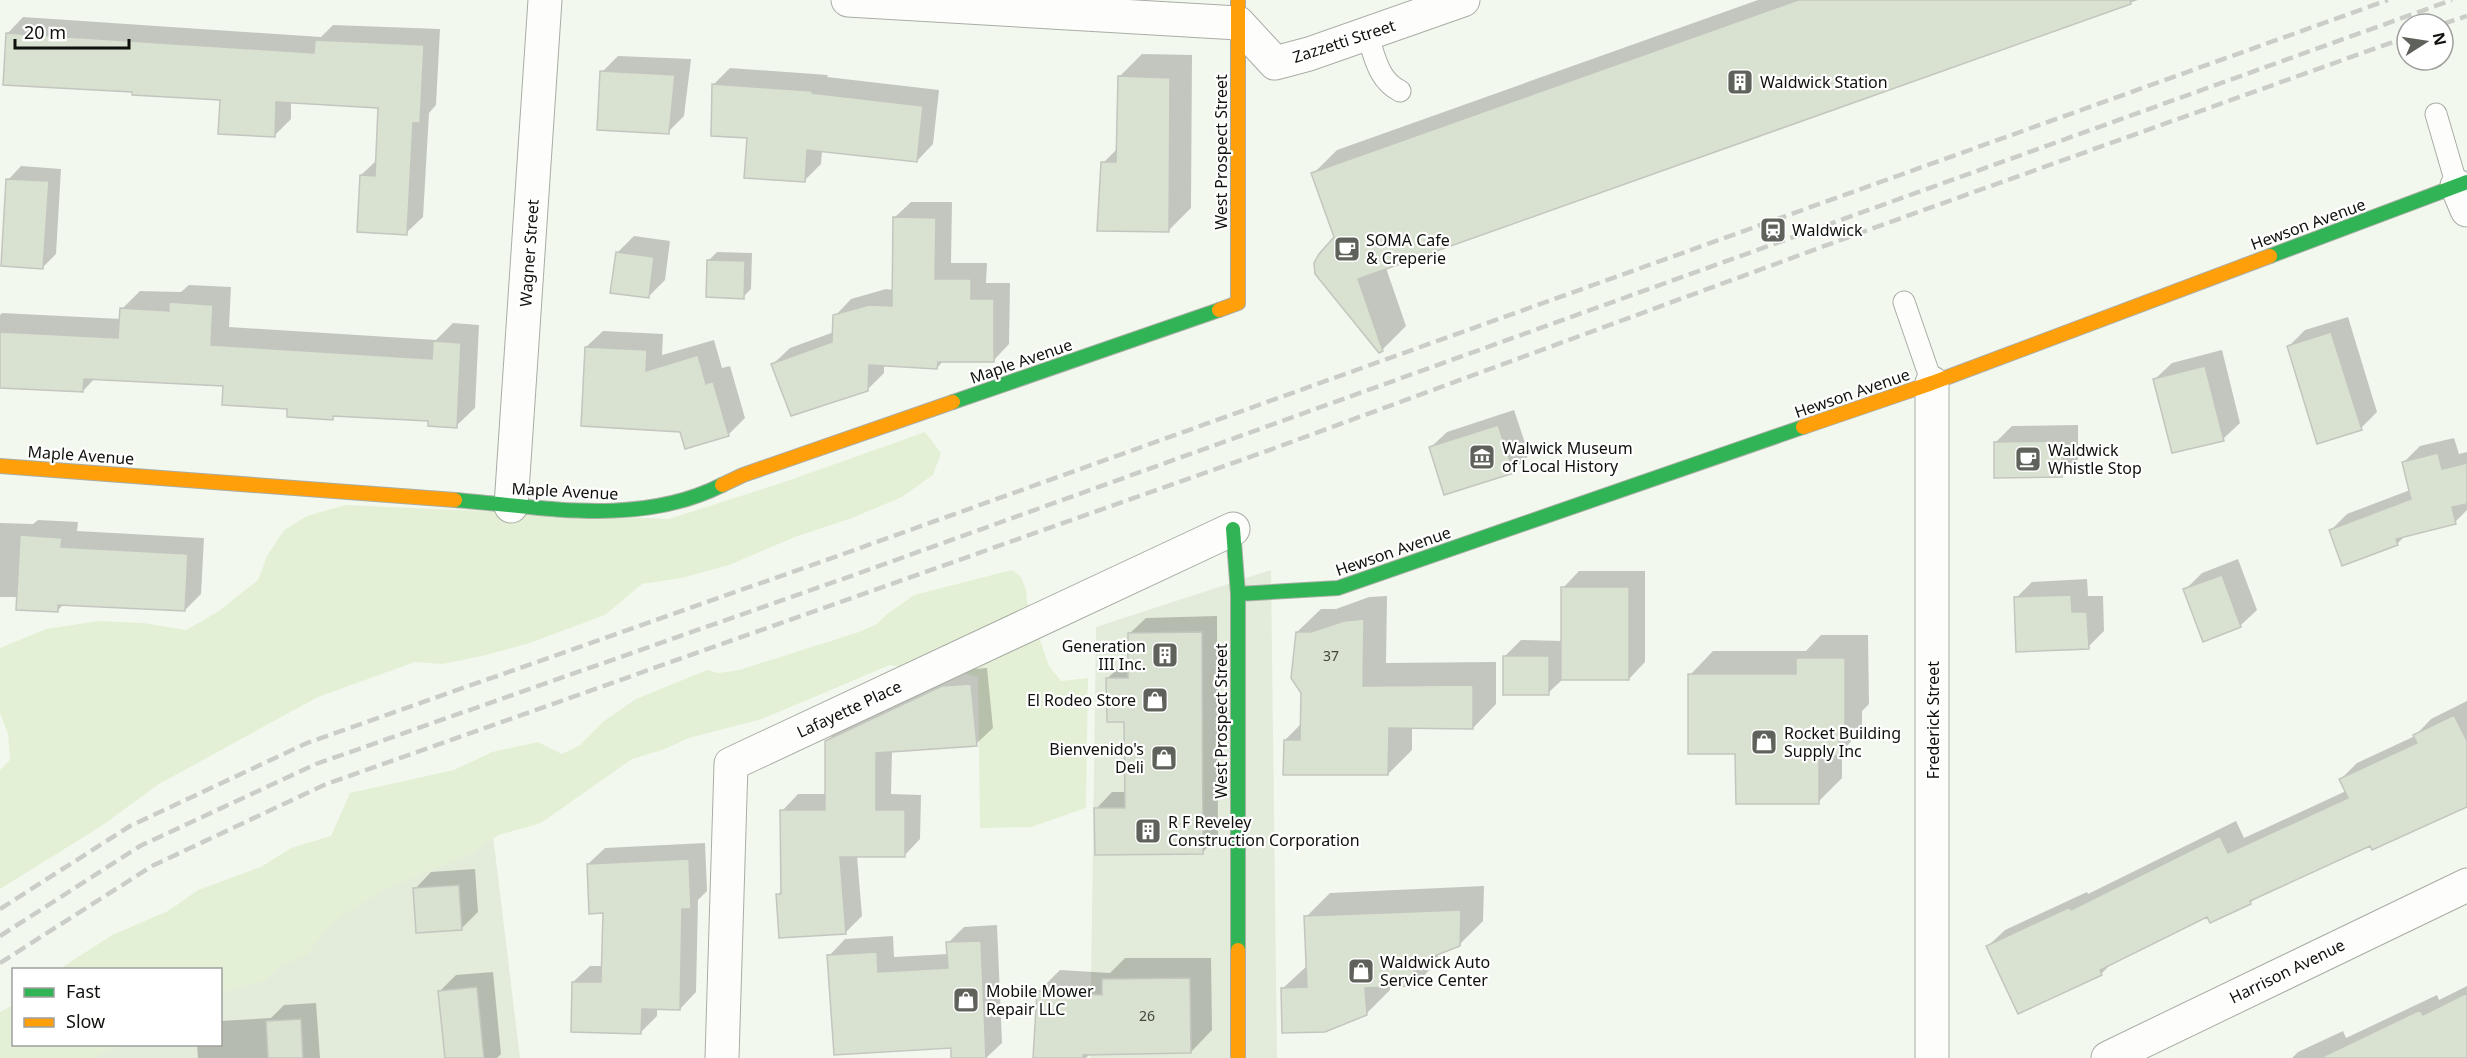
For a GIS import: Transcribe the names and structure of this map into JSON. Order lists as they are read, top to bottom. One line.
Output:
{"streets":{"street":["Zazzetti Street","West Prospect Street","Hewson Avenue","Wagner Street","Maple Avenue","Lafayette Place","Frederick Street","Harrison Avenue"]},"crossings":[["Zazzetti Street","West Prospect Street"],["West Prospect Street","Hewson Avenue"],["West Prospect Street","Maple Avenue"],["West Prospect Street","Lafayette Place"],["Hewson Avenue","Frederick Street"],["Wagner Street","Maple Avenue"]],"places":{"building":["Waldwick Station","Generation III Inc.","R F Reveley Construction Corporation"],"station":["Waldwick"],"cafe":["SOMA Cafe & Creperie","Waldwick Whistle Stop"],"museum":["Walwick Museum of Local History"],"shop":["El Rodeo Store","Rocket Building Supply Inc","Bienvenido's Deli","Waldwick Auto Service Center","Mobile Mower Repair LLC"]},"house_numbers":["37","26"],"legend":["Fast","Slow"],"scale_bar":"20 m","north":"right"}
